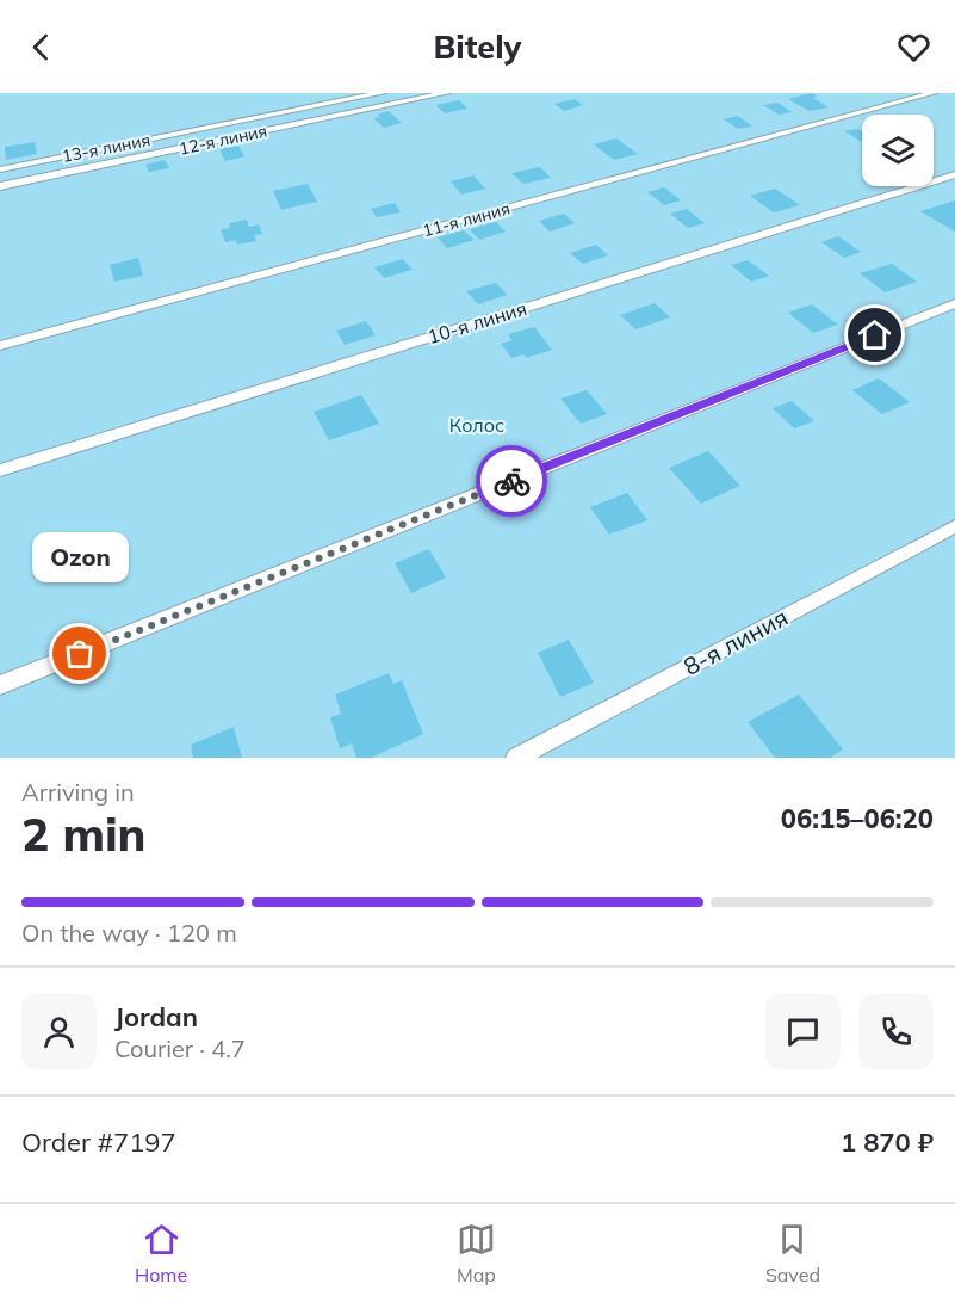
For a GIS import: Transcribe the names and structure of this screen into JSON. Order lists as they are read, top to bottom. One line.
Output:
{"streets":{"lane":["12-я линия","13-я линия","11-я линия","10-я линия","8-я линия"]},"parks":["Колос"],"places":["Ozon"],"page":{"header":"Bitely","bubble":"Ozon","heading":["2 min","Arriving in","06:15–06:20"],"panel":["Jordan","Courier · 4.7","Order #7197","1 870 ₽"],"bar":"On the way · 120 m","tabs":["Home","Map","Saved"]}}
